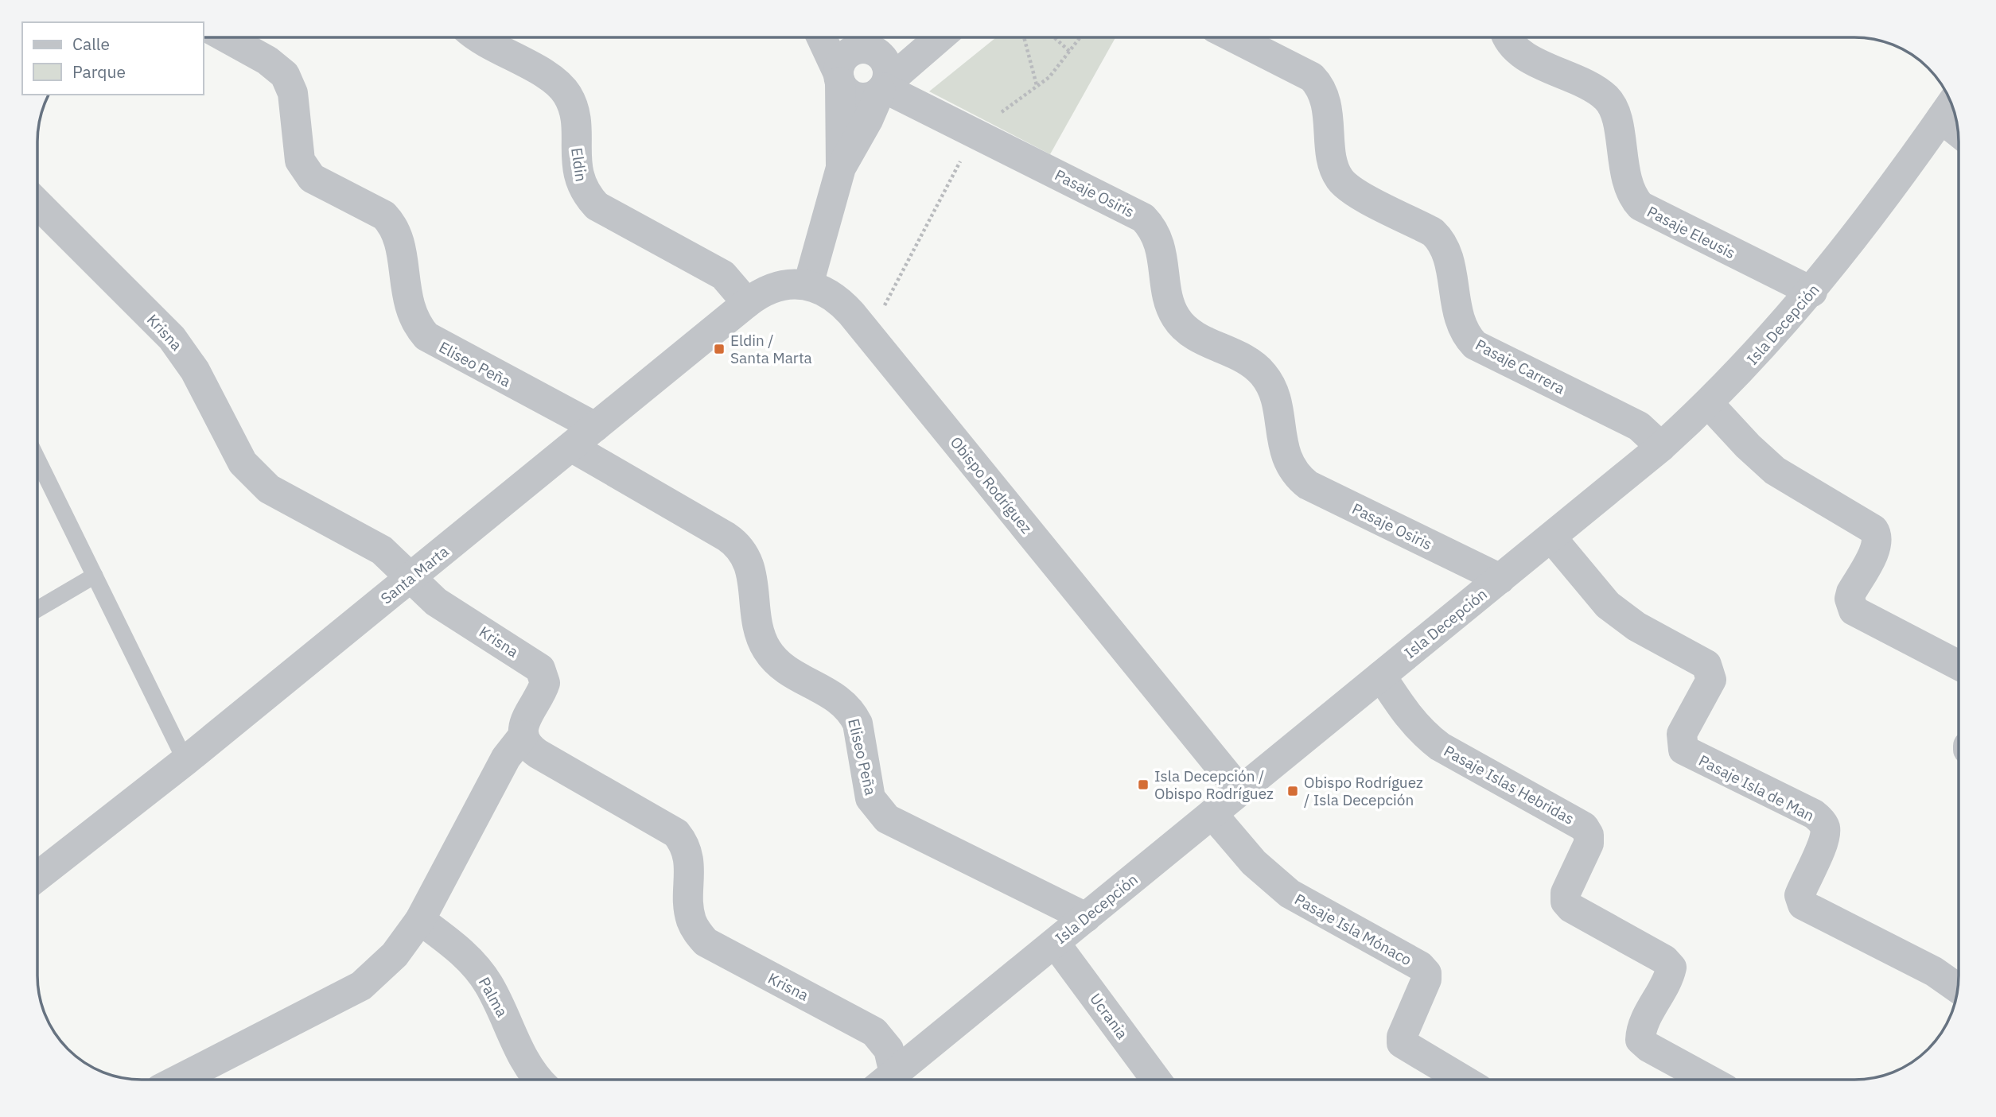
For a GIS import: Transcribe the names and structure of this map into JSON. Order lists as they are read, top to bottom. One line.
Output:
{"streets":{"street":["Eldin","Pasaje Osiris","Pasaje Eleusis","Isla Decepción","Krisna","Eliseo Peña","Pasaje Carrera","Obispo Rodríguez","Santa Marta","Pasaje Islas Hebridas","Pasaje Isla de Man","Pasaje Isla Mónaco","Palma","Ucrania"]},"crossings":[["Eldin","Santa Marta"],["Pasaje Osiris","Isla Decepción"],["Pasaje Eleusis","Isla Decepción"],["Isla Decepción","Eliseo Peña"],["Isla Decepción","Pasaje Carrera"],["Isla Decepción","Obispo Rodríguez"],["Isla Decepción","Pasaje Islas Hebridas"],["Isla Decepción","Pasaje Isla de Man"],["Isla Decepción","Pasaje Isla Mónaco"],["Isla Decepción","Ucrania"],["Krisna","Santa Marta"],["Eliseo Peña","Santa Marta"],["Obispo Rodríguez","Santa Marta"]],"places":{"transit":["Eldin / Santa Marta","Isla Decepción / Obispo Rodríguez","Obispo Rodríguez / Isla Decepción"]},"legend":["Calle","Parque"]}
